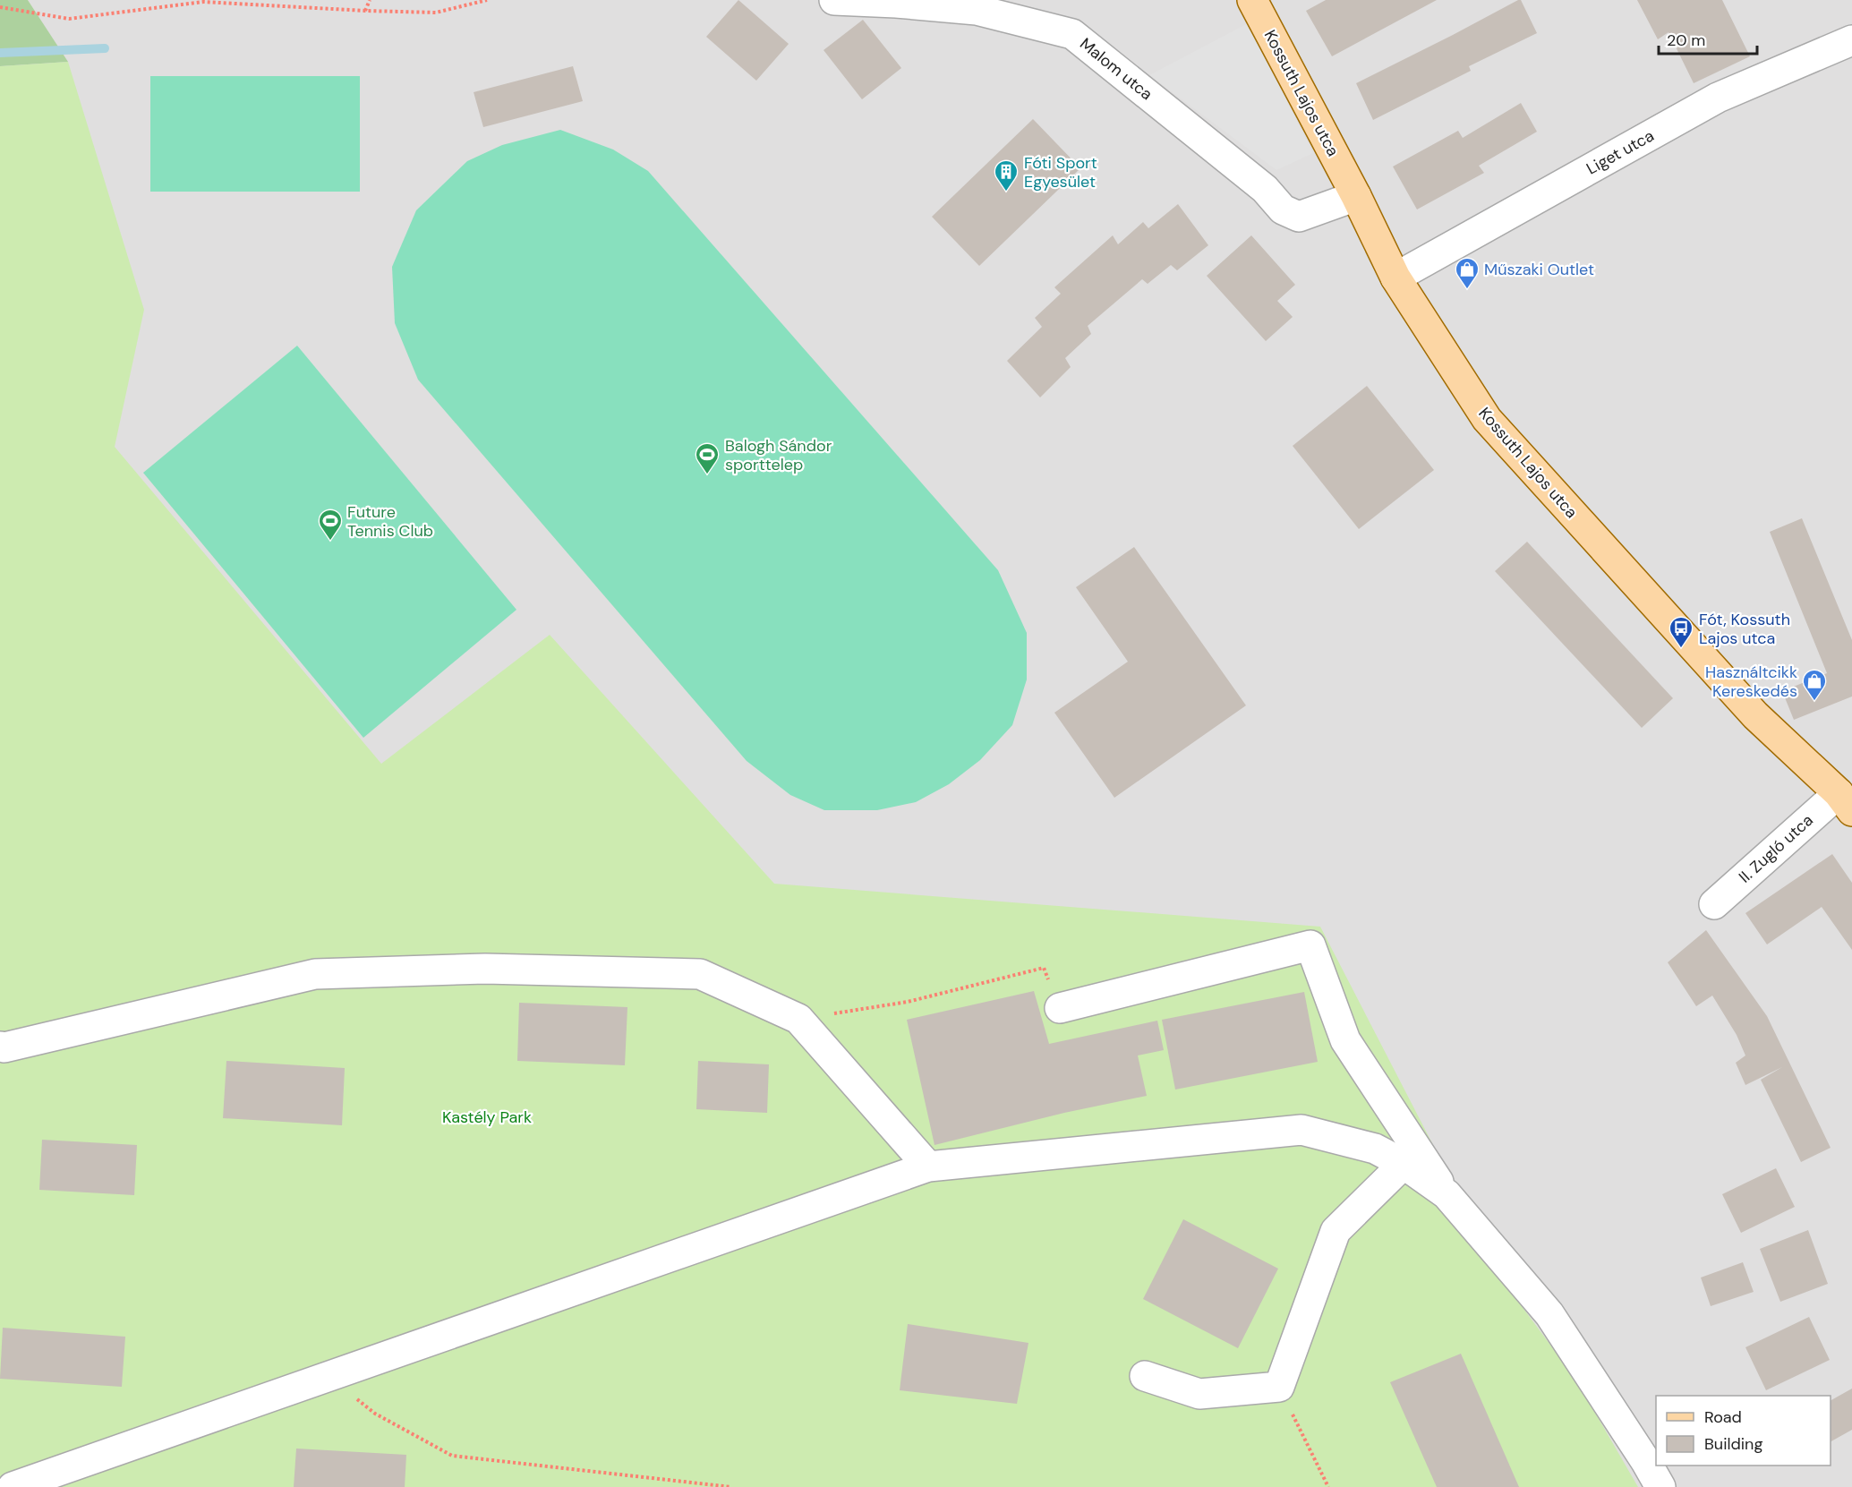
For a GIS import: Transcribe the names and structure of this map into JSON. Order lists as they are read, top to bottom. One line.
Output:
{"streets":{"main road":["Kossuth Lajos utca"],"street":["Malom utca","Liget utca","II. Zugló utca"]},"crossings":[["Malom utca","Kossuth Lajos utca"],["Kossuth Lajos utca","Liget utca"],["Kossuth Lajos utca","II. Zugló utca"]],"parks":["Kastély Park"],"places":{"building":["Fóti Sport Egyesület"],"shop":["Műszaki Outlet","Használtcikk Kereskedés"],"sports":["Balogh Sándor sporttelep","Future Tennis Club"],"bus stop":["Fót, Kossuth Lajos utca"]},"legend":["Road","Building"],"scale_bar":"20 m"}
